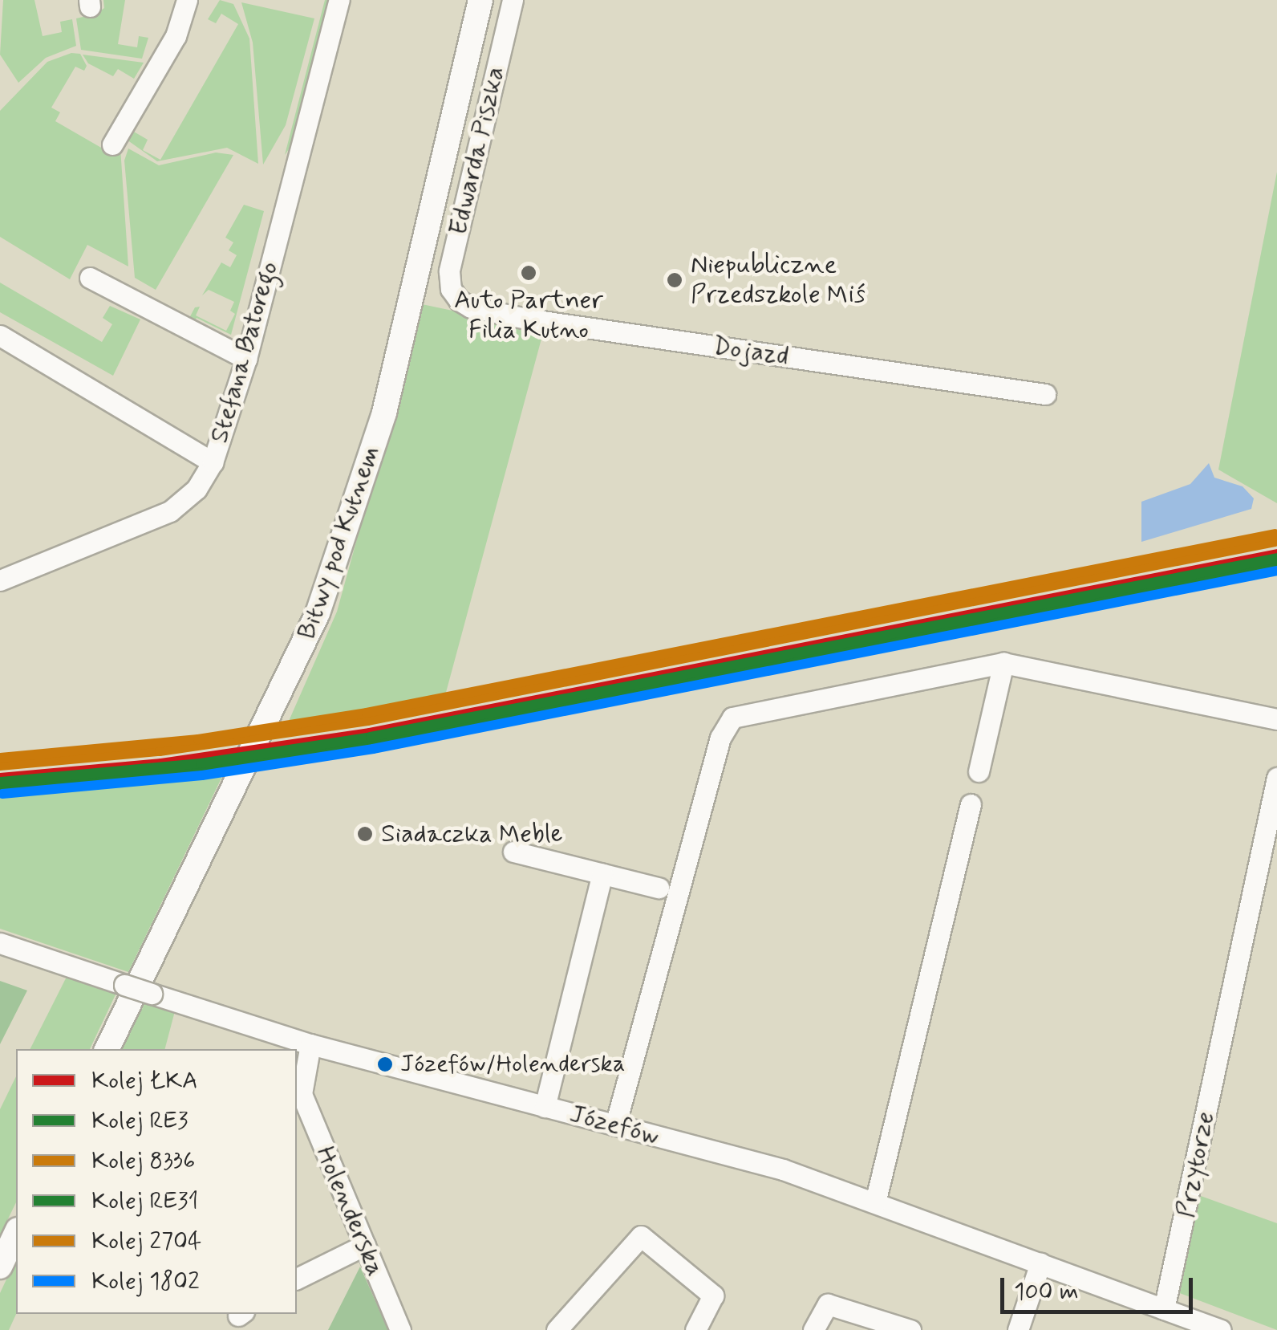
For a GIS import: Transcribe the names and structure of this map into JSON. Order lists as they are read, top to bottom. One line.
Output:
{"streets":{"main road":["Bitwy pod Kutnem"],"street":["Edwarda Piszka","Dojazd","Stefana Batorego","Józefów","Przytorze","Holenderska"]},"crossings":[["Edwarda Piszka","Dojazd"],["Józefów","Przytorze"],["Józefów","Holenderska"]],"places":["Auto Partner Filia Kutno","Niepubliczne Przedszkole Miś","Siadaczka Meble","Józefów/Holenderska"],"lines":["rail line 2704","rail line 8336","rail line ŁKA","rail line RE31","rail line RE3","rail line 1802"],"legend":["Kolej ŁKA","Kolej RE3","Kolej 8336","Kolej RE31","Kolej 2704","Kolej 1802"],"scale_bar":"100 m"}
